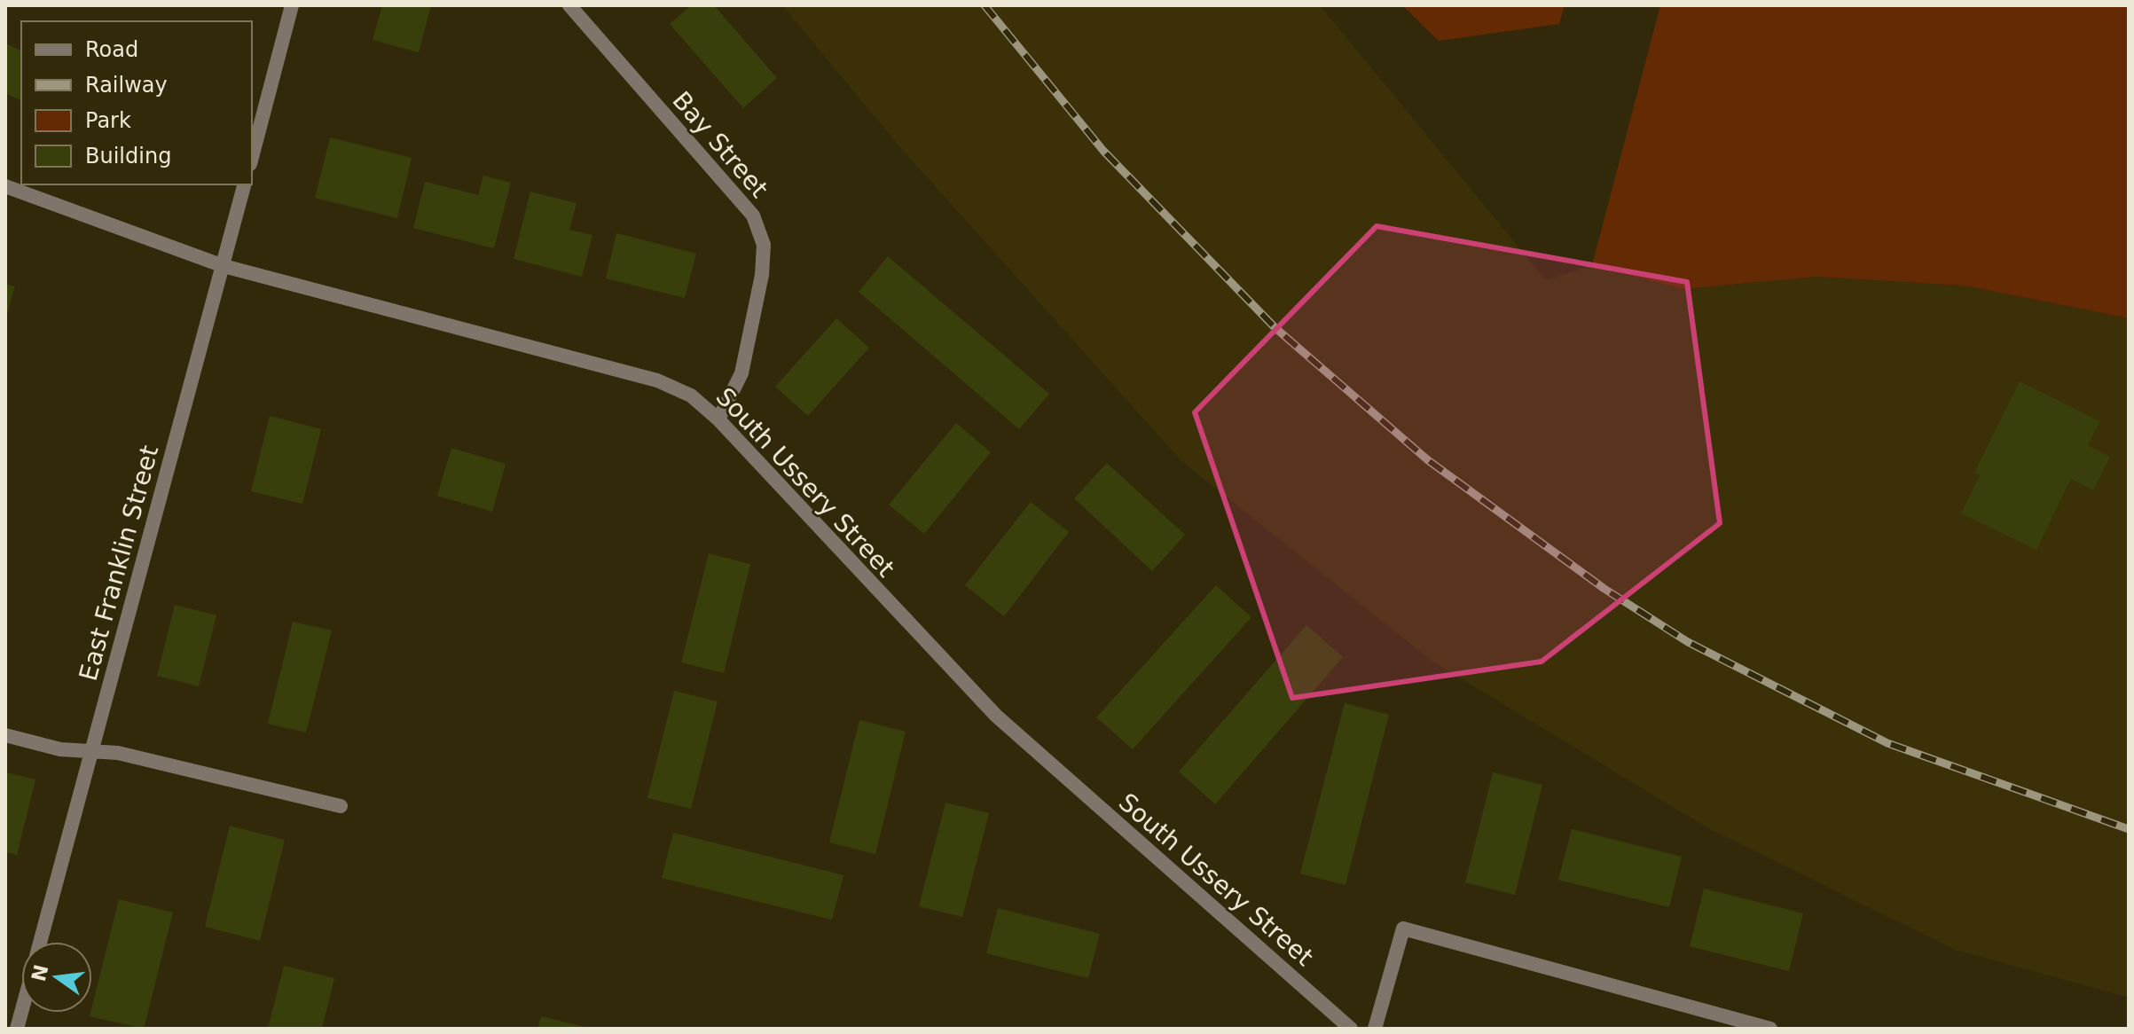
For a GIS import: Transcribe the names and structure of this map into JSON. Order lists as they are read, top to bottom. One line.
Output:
{"streets":{"street":["Bay Street","South Ussery Street","East Franklin Street"]},"crossings":[["Bay Street","South Ussery Street"],["South Ussery Street","East Franklin Street"]],"legend":["Road","Railway","Park","Building"],"north":"left"}
